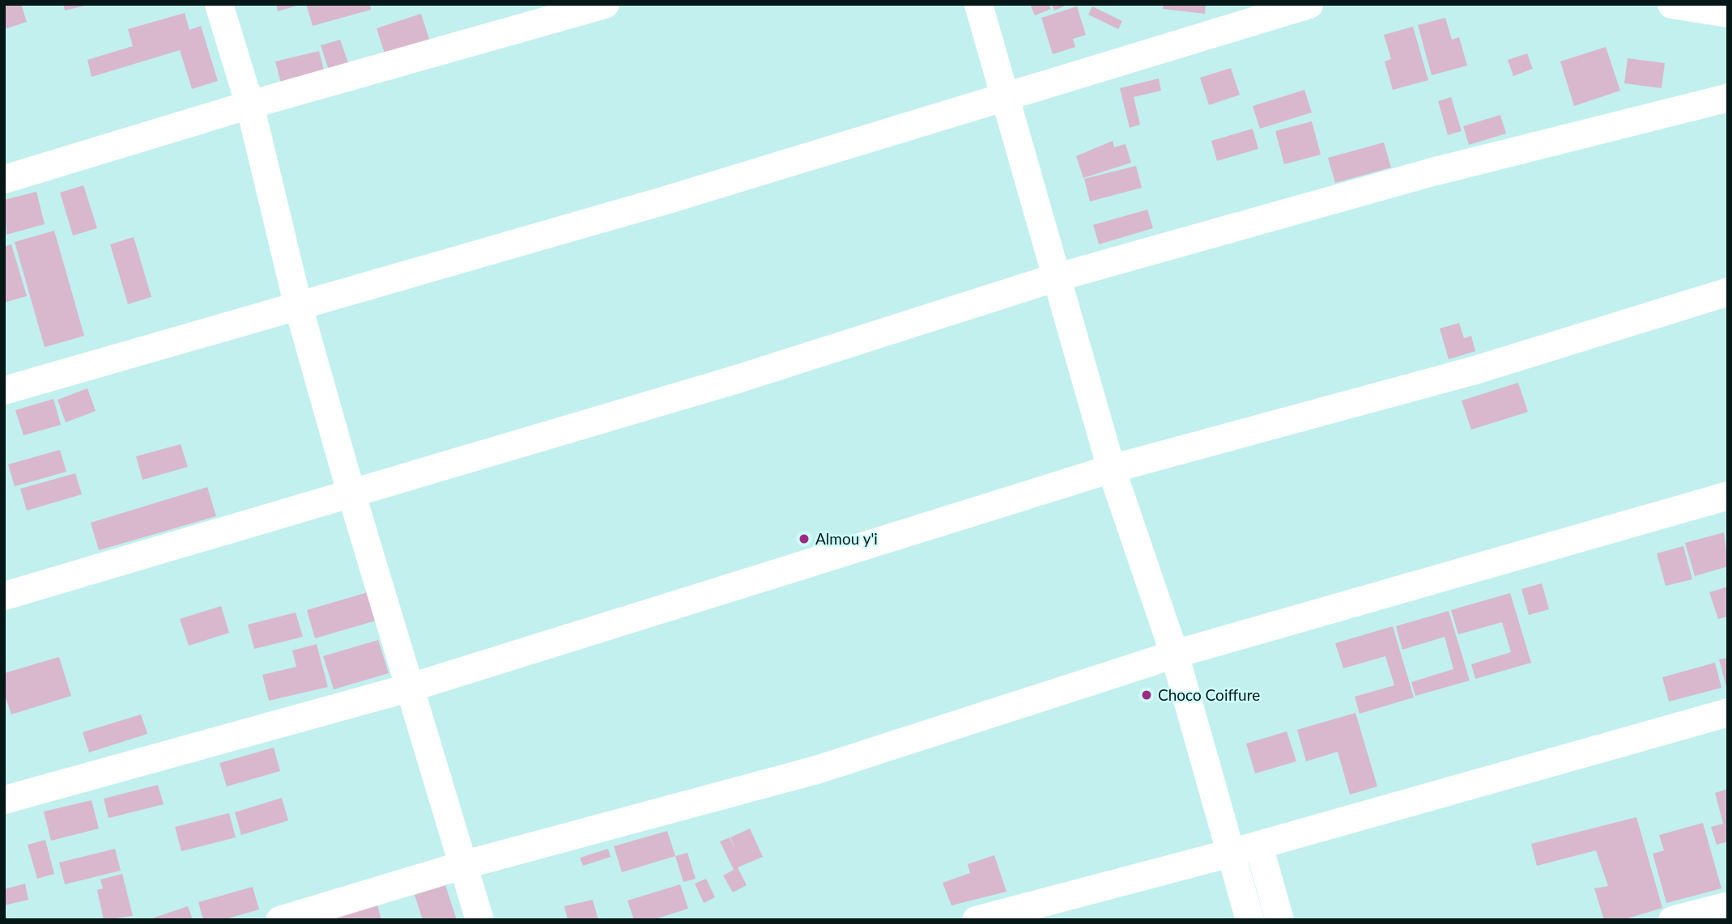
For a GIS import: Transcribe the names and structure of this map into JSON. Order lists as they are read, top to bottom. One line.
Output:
{"places":["Almou y'i","Choco Coiffure"]}
